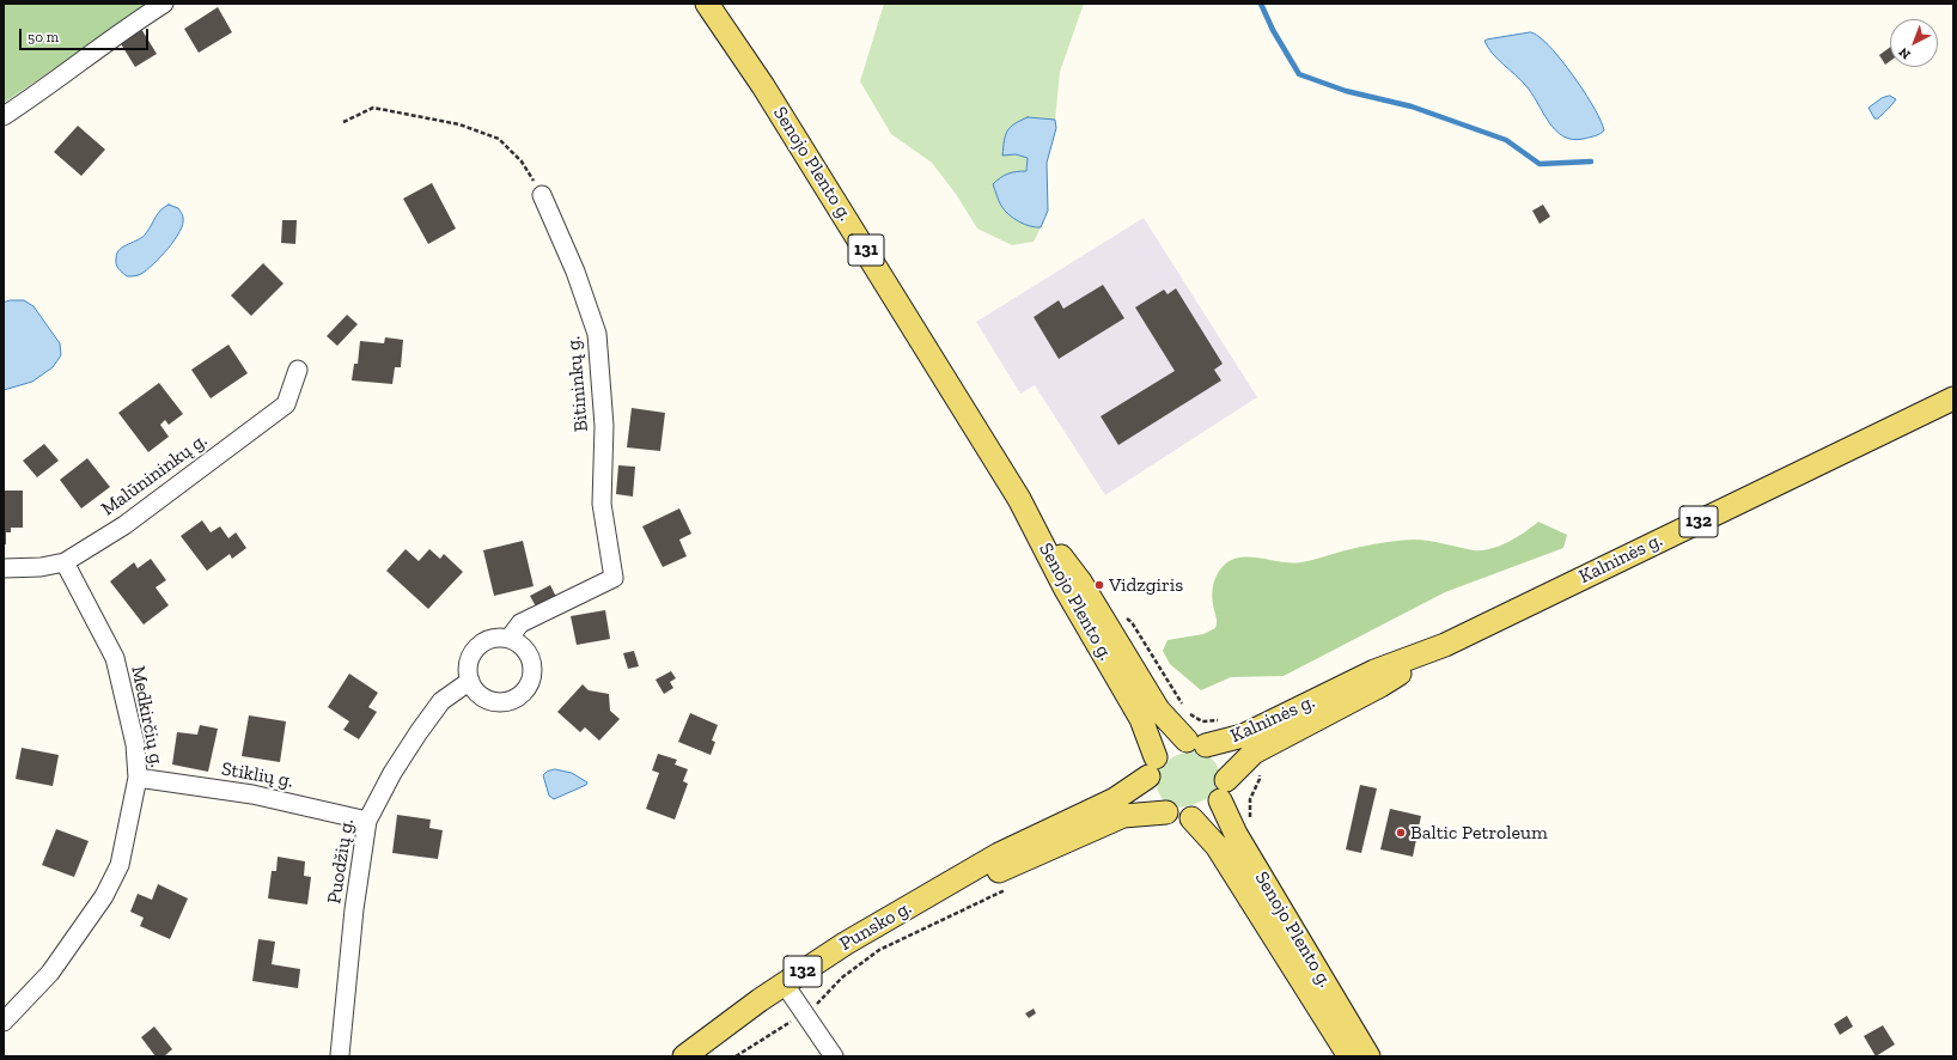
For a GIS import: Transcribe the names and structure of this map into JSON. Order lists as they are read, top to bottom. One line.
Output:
{"streets":{"main road":["Senojo Plento g.","131","132","Kalninės g.","Punsko g."],"street":["Bitininkų g.","Malūnininkų g.","Medkirčių g.","Stiklių g.","Puodžių g."]},"crossings":[["Senojo Plento g.","Kalninės g."],["Senojo Plento g.","Punsko g."],["Bitininkų g.","Puodžių g."],["Malūnininkų g.","Medkirčių g."],["Kalninės g.","Punsko g."],["Medkirčių g.","Stiklių g."],["Stiklių g.","Puodžių g."]],"places":["Vidzgiris","Baltic Petroleum"],"scale_bar":"50 m","north":"bottom left"}
